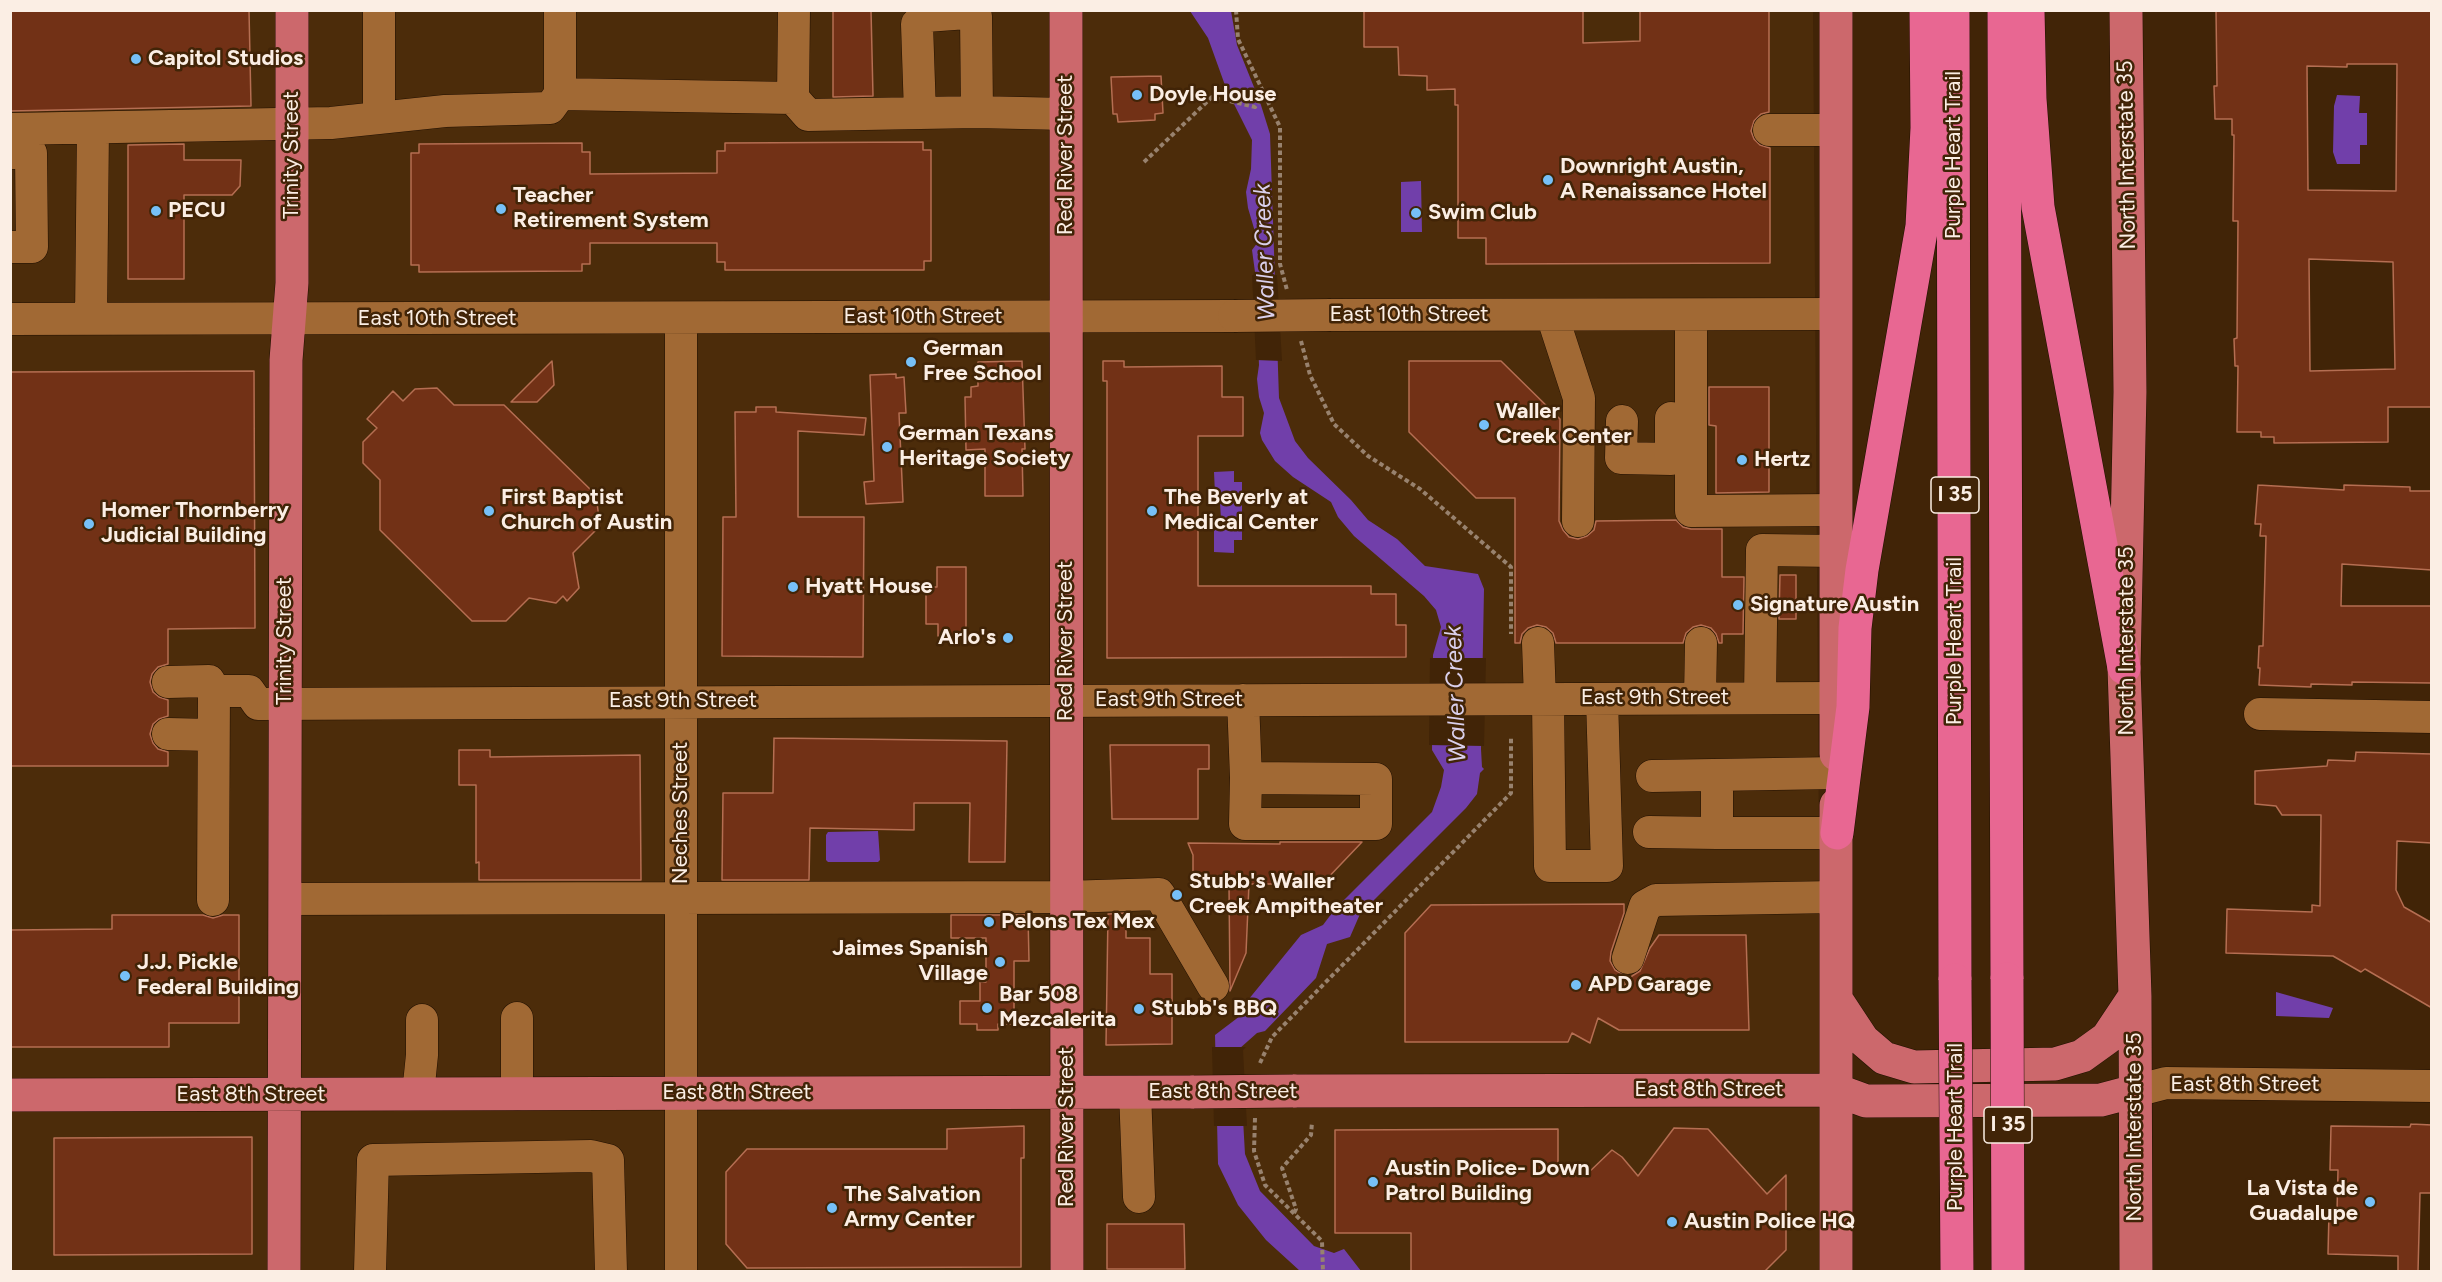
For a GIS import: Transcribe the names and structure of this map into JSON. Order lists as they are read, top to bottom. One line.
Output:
{"streets":{"highway":["Purple Heart Trail","I 35"],"main road":["Trinity Street","Red River Street","North Interstate 35","East 8th Street"],"street":["East 10th Street","East 9th Street","Neches Street"]},"crossings":[["Trinity Street","East 10th Street"],["Trinity Street","East 9th Street"],["Trinity Street","East 8th Street"],["Red River Street","East 10th Street"],["Red River Street","East 9th Street"],["Red River Street","East 8th Street"],["North Interstate 35","East 8th Street"],["East 10th Street","Neches Street"],["East 9th Street","Neches Street"],["Neches Street","East 8th Street"]],"water":["Waller Creek"],"places":["Capitol Studios","Doyle House","Downright Austin, A Renaissance Hotel","Teacher Retirement System","PECU","Swim Club","German Free School","Waller Creek Center","German Texans Heritage Society","Hertz","First Baptist Church of Austin","The Beverly at Medical Center","Homer Thornberry Judicial Building","Hyatt House","Signature Austin","Arlo's","Stubb's Waller Creek Ampitheater","Pelons Tex Mex","Jaimes Spanish Village","J.J. Pickle Federal Building","APD Garage","Bar 508 Mezcalerita","Stubb's BBQ","Austin Police- Down Patrol Building","La Vista de Guadalupe","The Salvation Army Center","Austin Police HQ"]}
